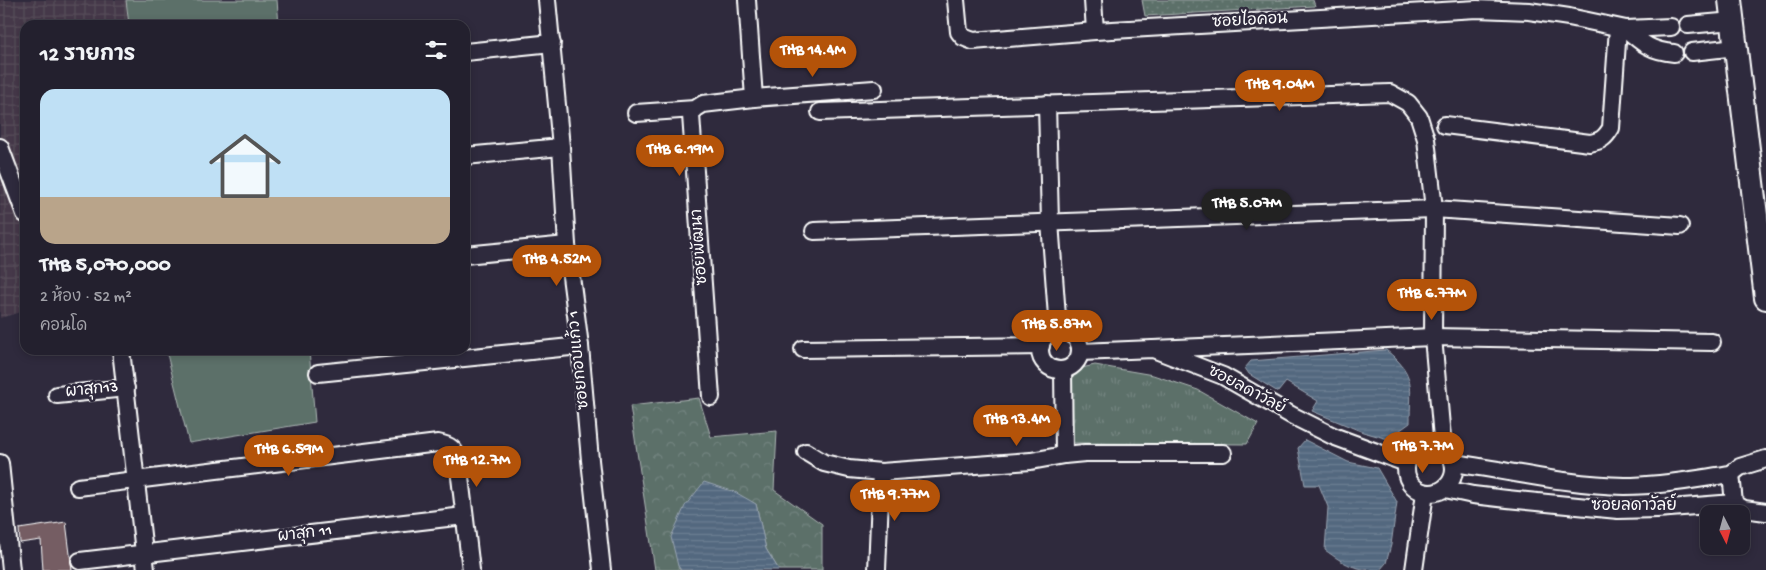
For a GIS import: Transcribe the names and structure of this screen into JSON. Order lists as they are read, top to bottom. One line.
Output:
{"streets":{"street":["ซอยไอคอน","ซอยพัฒนา","ซอยกอบแก้ว 1","ผาสุก13","ซอยลดาวัลย์","ผาสุก 11"]},"north":"bottom","page":{"heading":"12 รายการ","price":["THB 14.4M","THB 9.04M","THB 6.19M","THB 5.07M","THB 4.52M","THB 6.77M","THB 5.87M","THB 13.4M","THB 7.7M","THB 6.59M","THB 12.7M","THB 9.77M"],"list":[{"name":"THB 5,070,000","note":"2 ห้อง · 52 m² · คอนโด"}]}}
